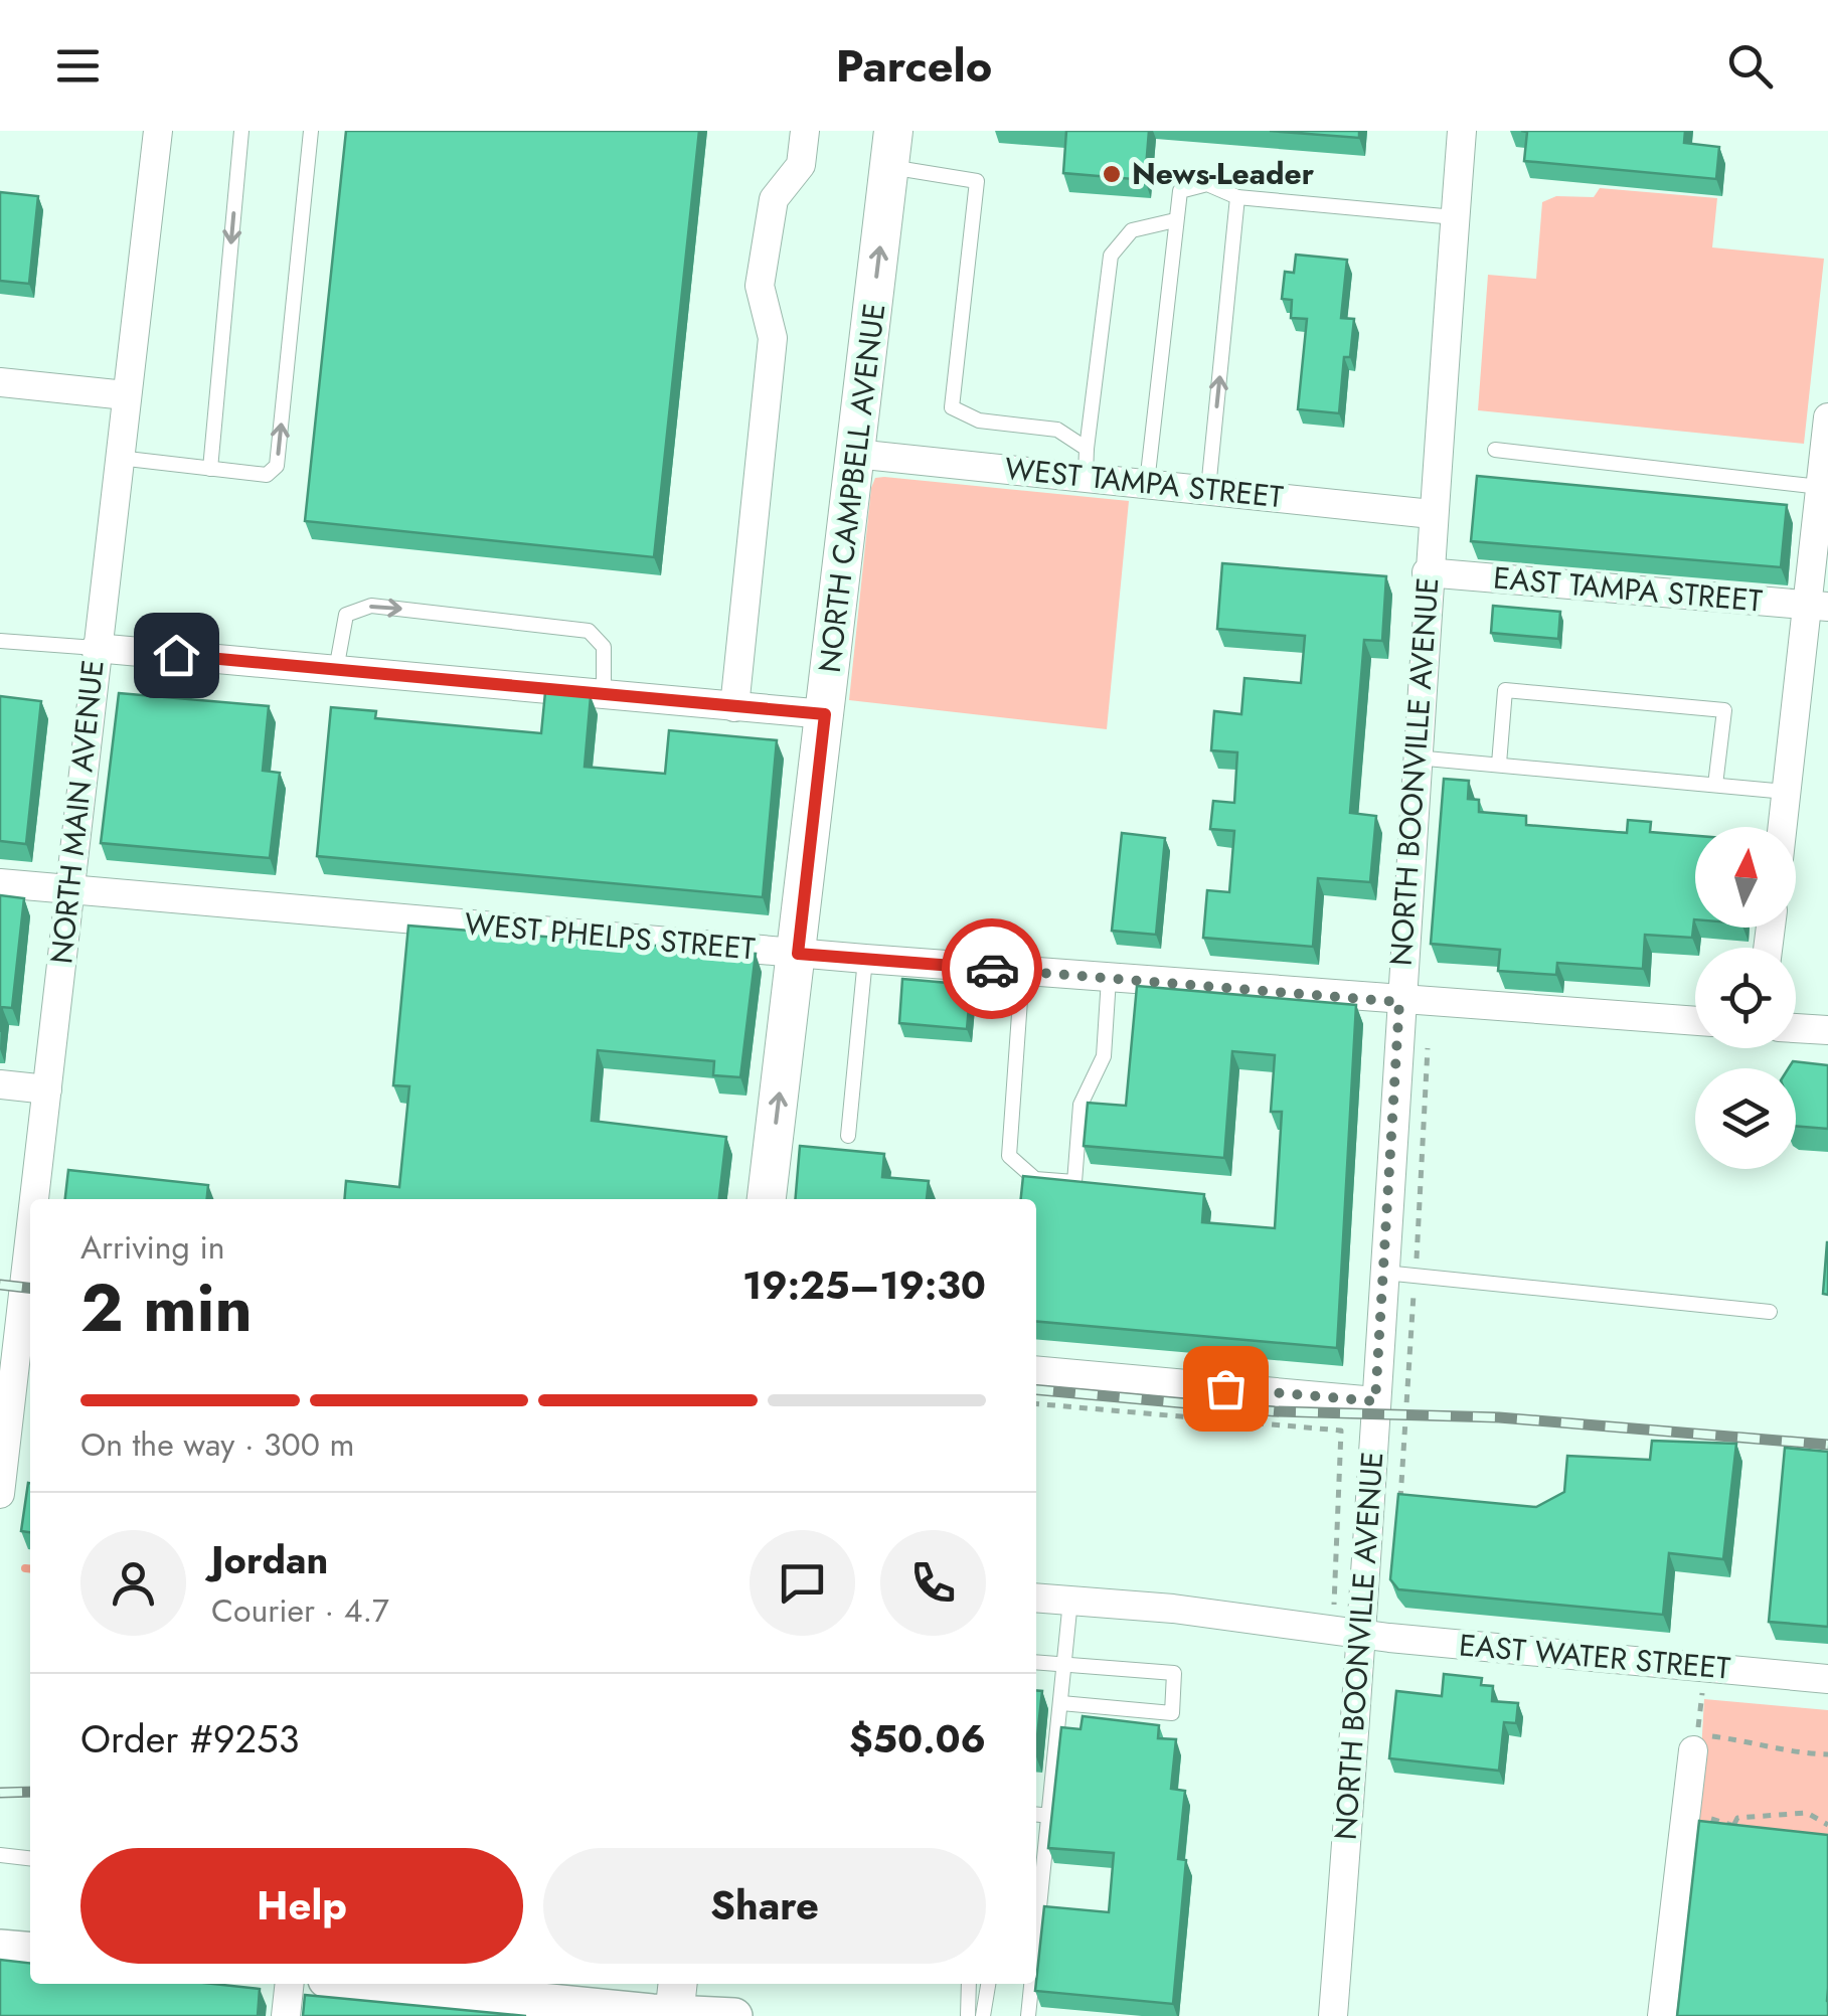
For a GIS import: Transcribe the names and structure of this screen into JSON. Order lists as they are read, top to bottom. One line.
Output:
{"streets":{"main road":["NORTH CAMPBELL AVENUE"],"street":["WEST TAMPA STREET","EAST TAMPA STREET","NORTH BOONVILLE AVENUE","NORTH MAIN AVENUE","WEST PHELPS STREET","EAST WATER STREET"]},"crossings":[["WEST TAMPA STREET","NORTH CAMPBELL AVENUE"],["WEST TAMPA STREET","NORTH BOONVILLE AVENUE"],["NORTH CAMPBELL AVENUE","WEST PHELPS STREET"],["EAST TAMPA STREET","NORTH BOONVILLE AVENUE"],["NORTH BOONVILLE AVENUE","WEST PHELPS STREET"],["NORTH BOONVILLE AVENUE","EAST WATER STREET"],["NORTH MAIN AVENUE","WEST PHELPS STREET"]],"one_way":["NORTH CAMPBELL AVENUE"],"places":["News-Leader"],"north":"top","page":{"header":"Parcelo","heading":["2 min","Arriving in","19:25–19:30"],"panel":["Jordan","Courier · 4.7","Order #9253","$50.06"],"bar":"On the way · 300 m","buttons":["Help","Share"]}}
